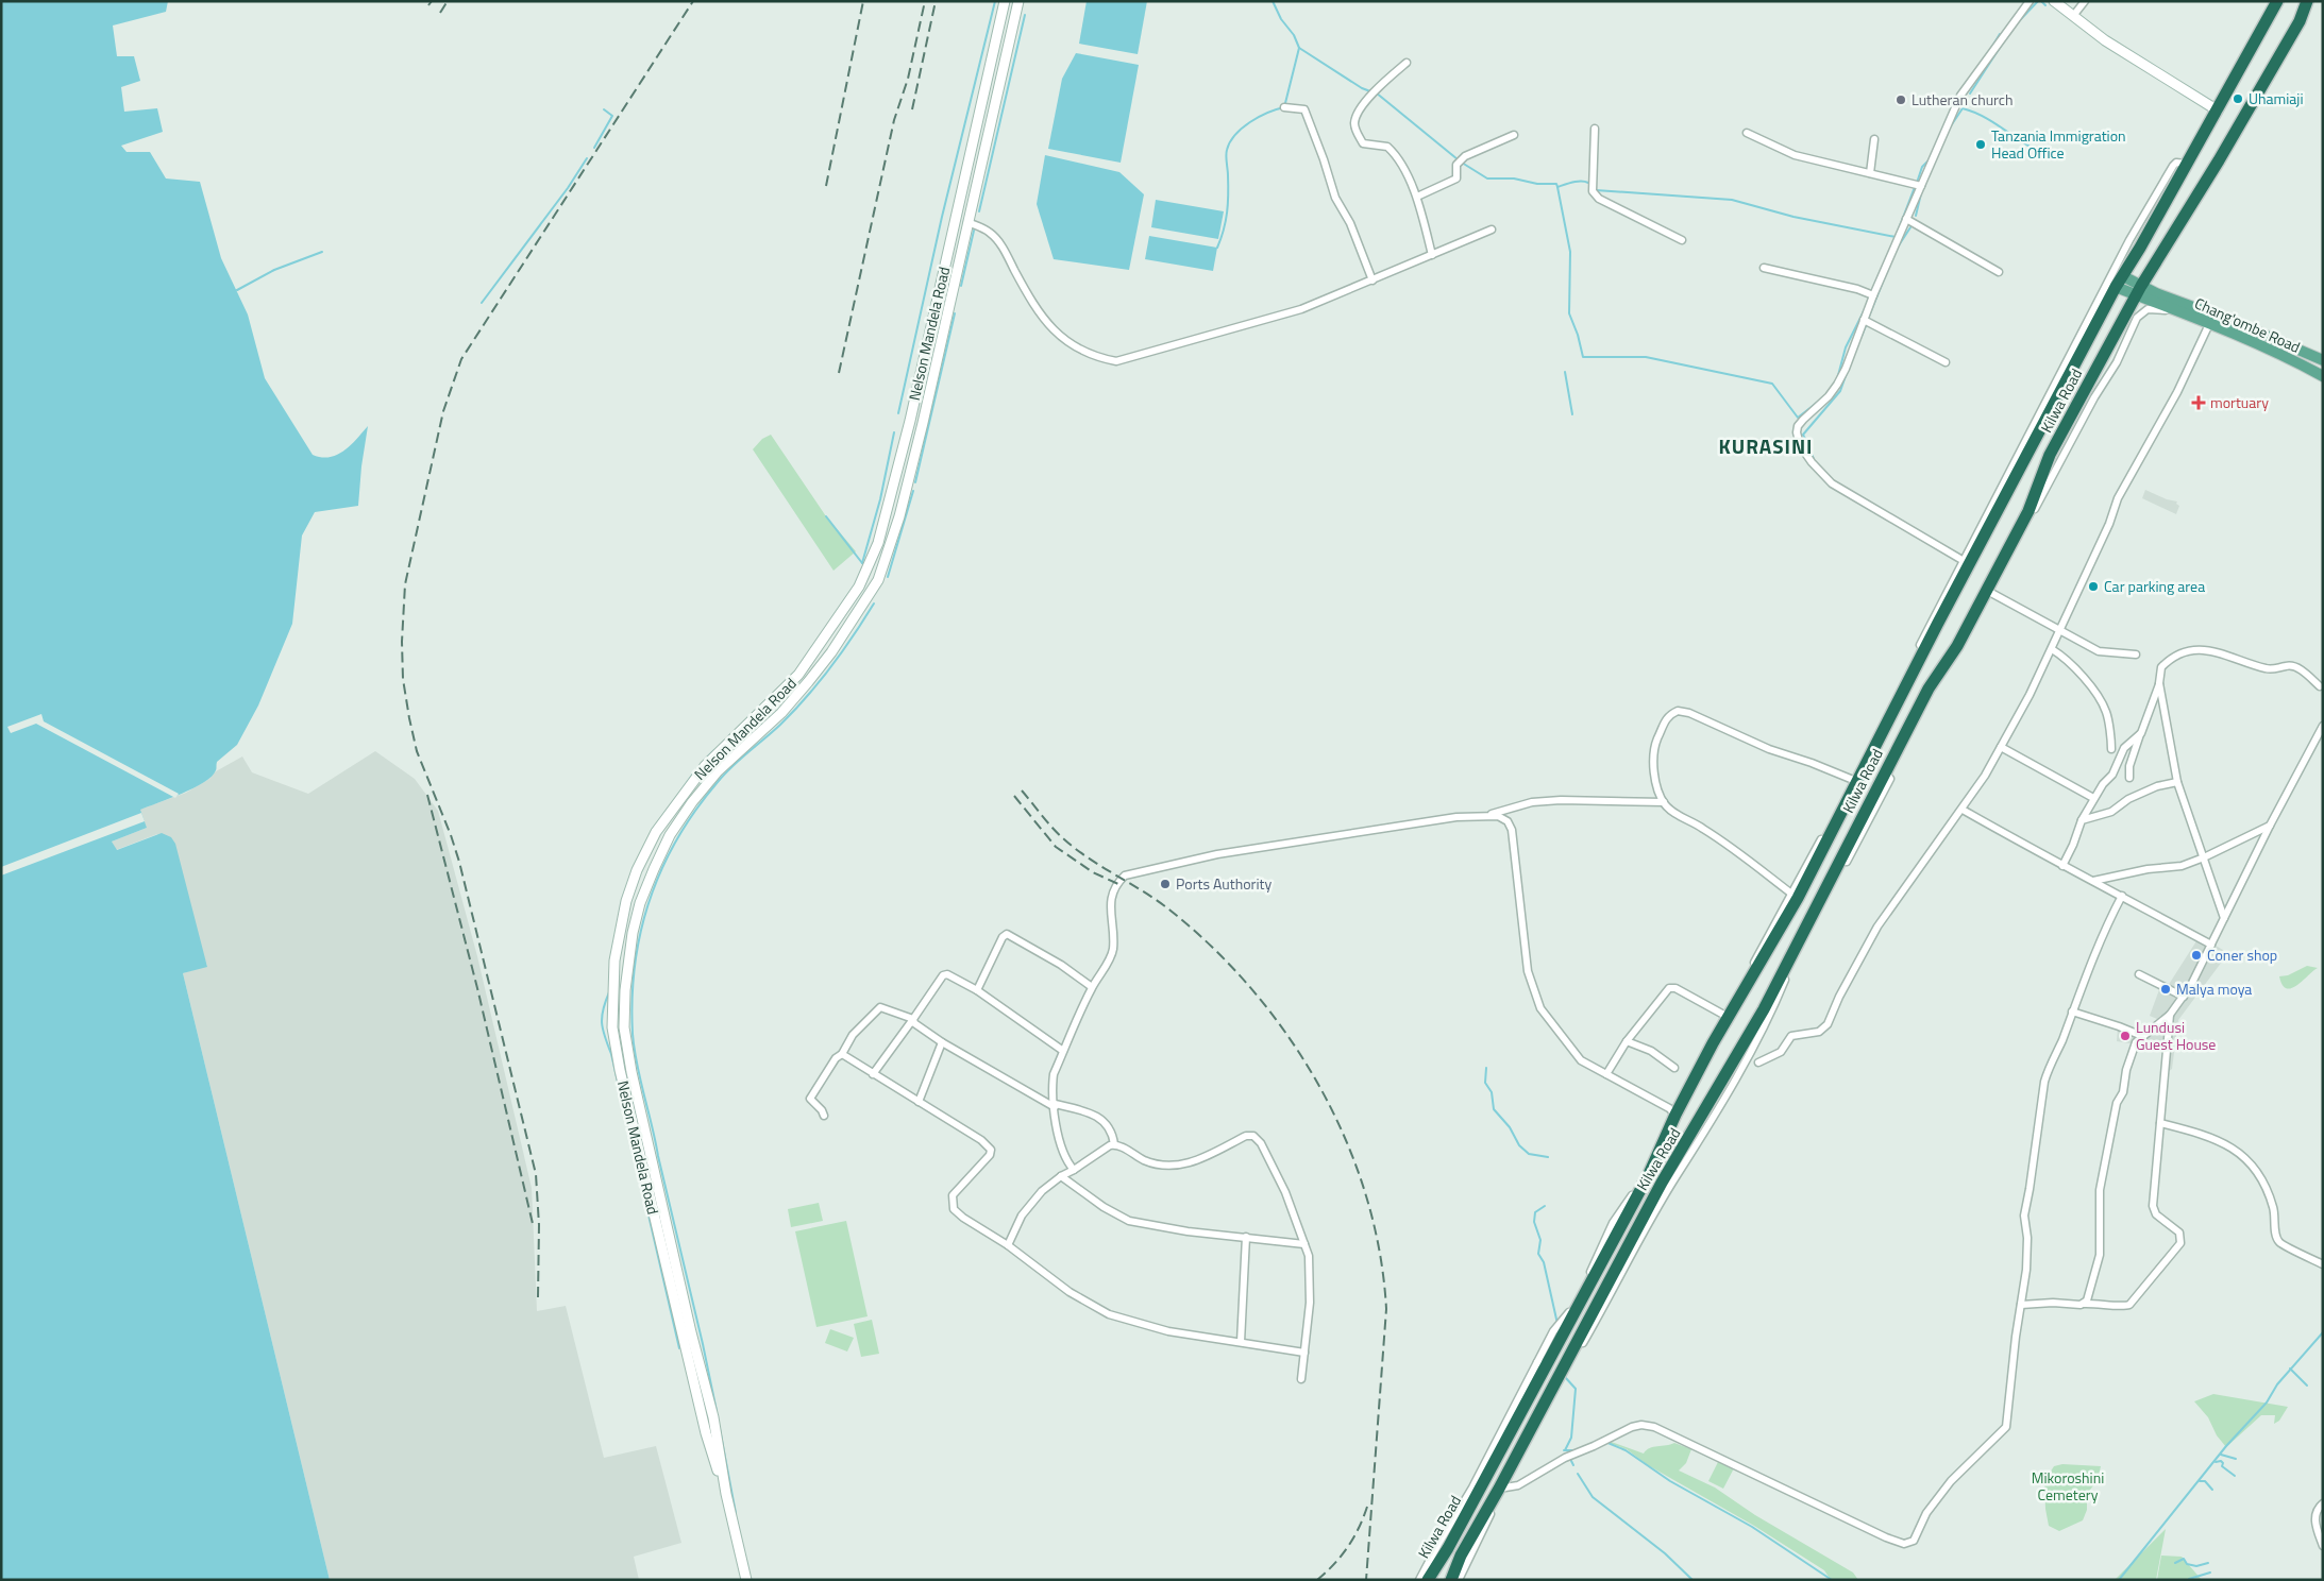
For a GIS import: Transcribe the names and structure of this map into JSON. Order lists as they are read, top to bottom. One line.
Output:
{"streets":{"highway":["Kilwa Road"],"main road":["Chang'ombe Road","Nelson Mandela Road"]},"crossings":[["Chang'ombe Road","Kilwa Road"]],"districts":["KURASINI"],"parks":["Mikoroshini Cemetery"],"places":{"other":["Uhamiaji","Lutheran church","Tanzania Immigration Head Office","Car parking area","Ports Authority","Coner shop","Malya moya","Lundusi Guest House"],"health":["mortuary"]}}
